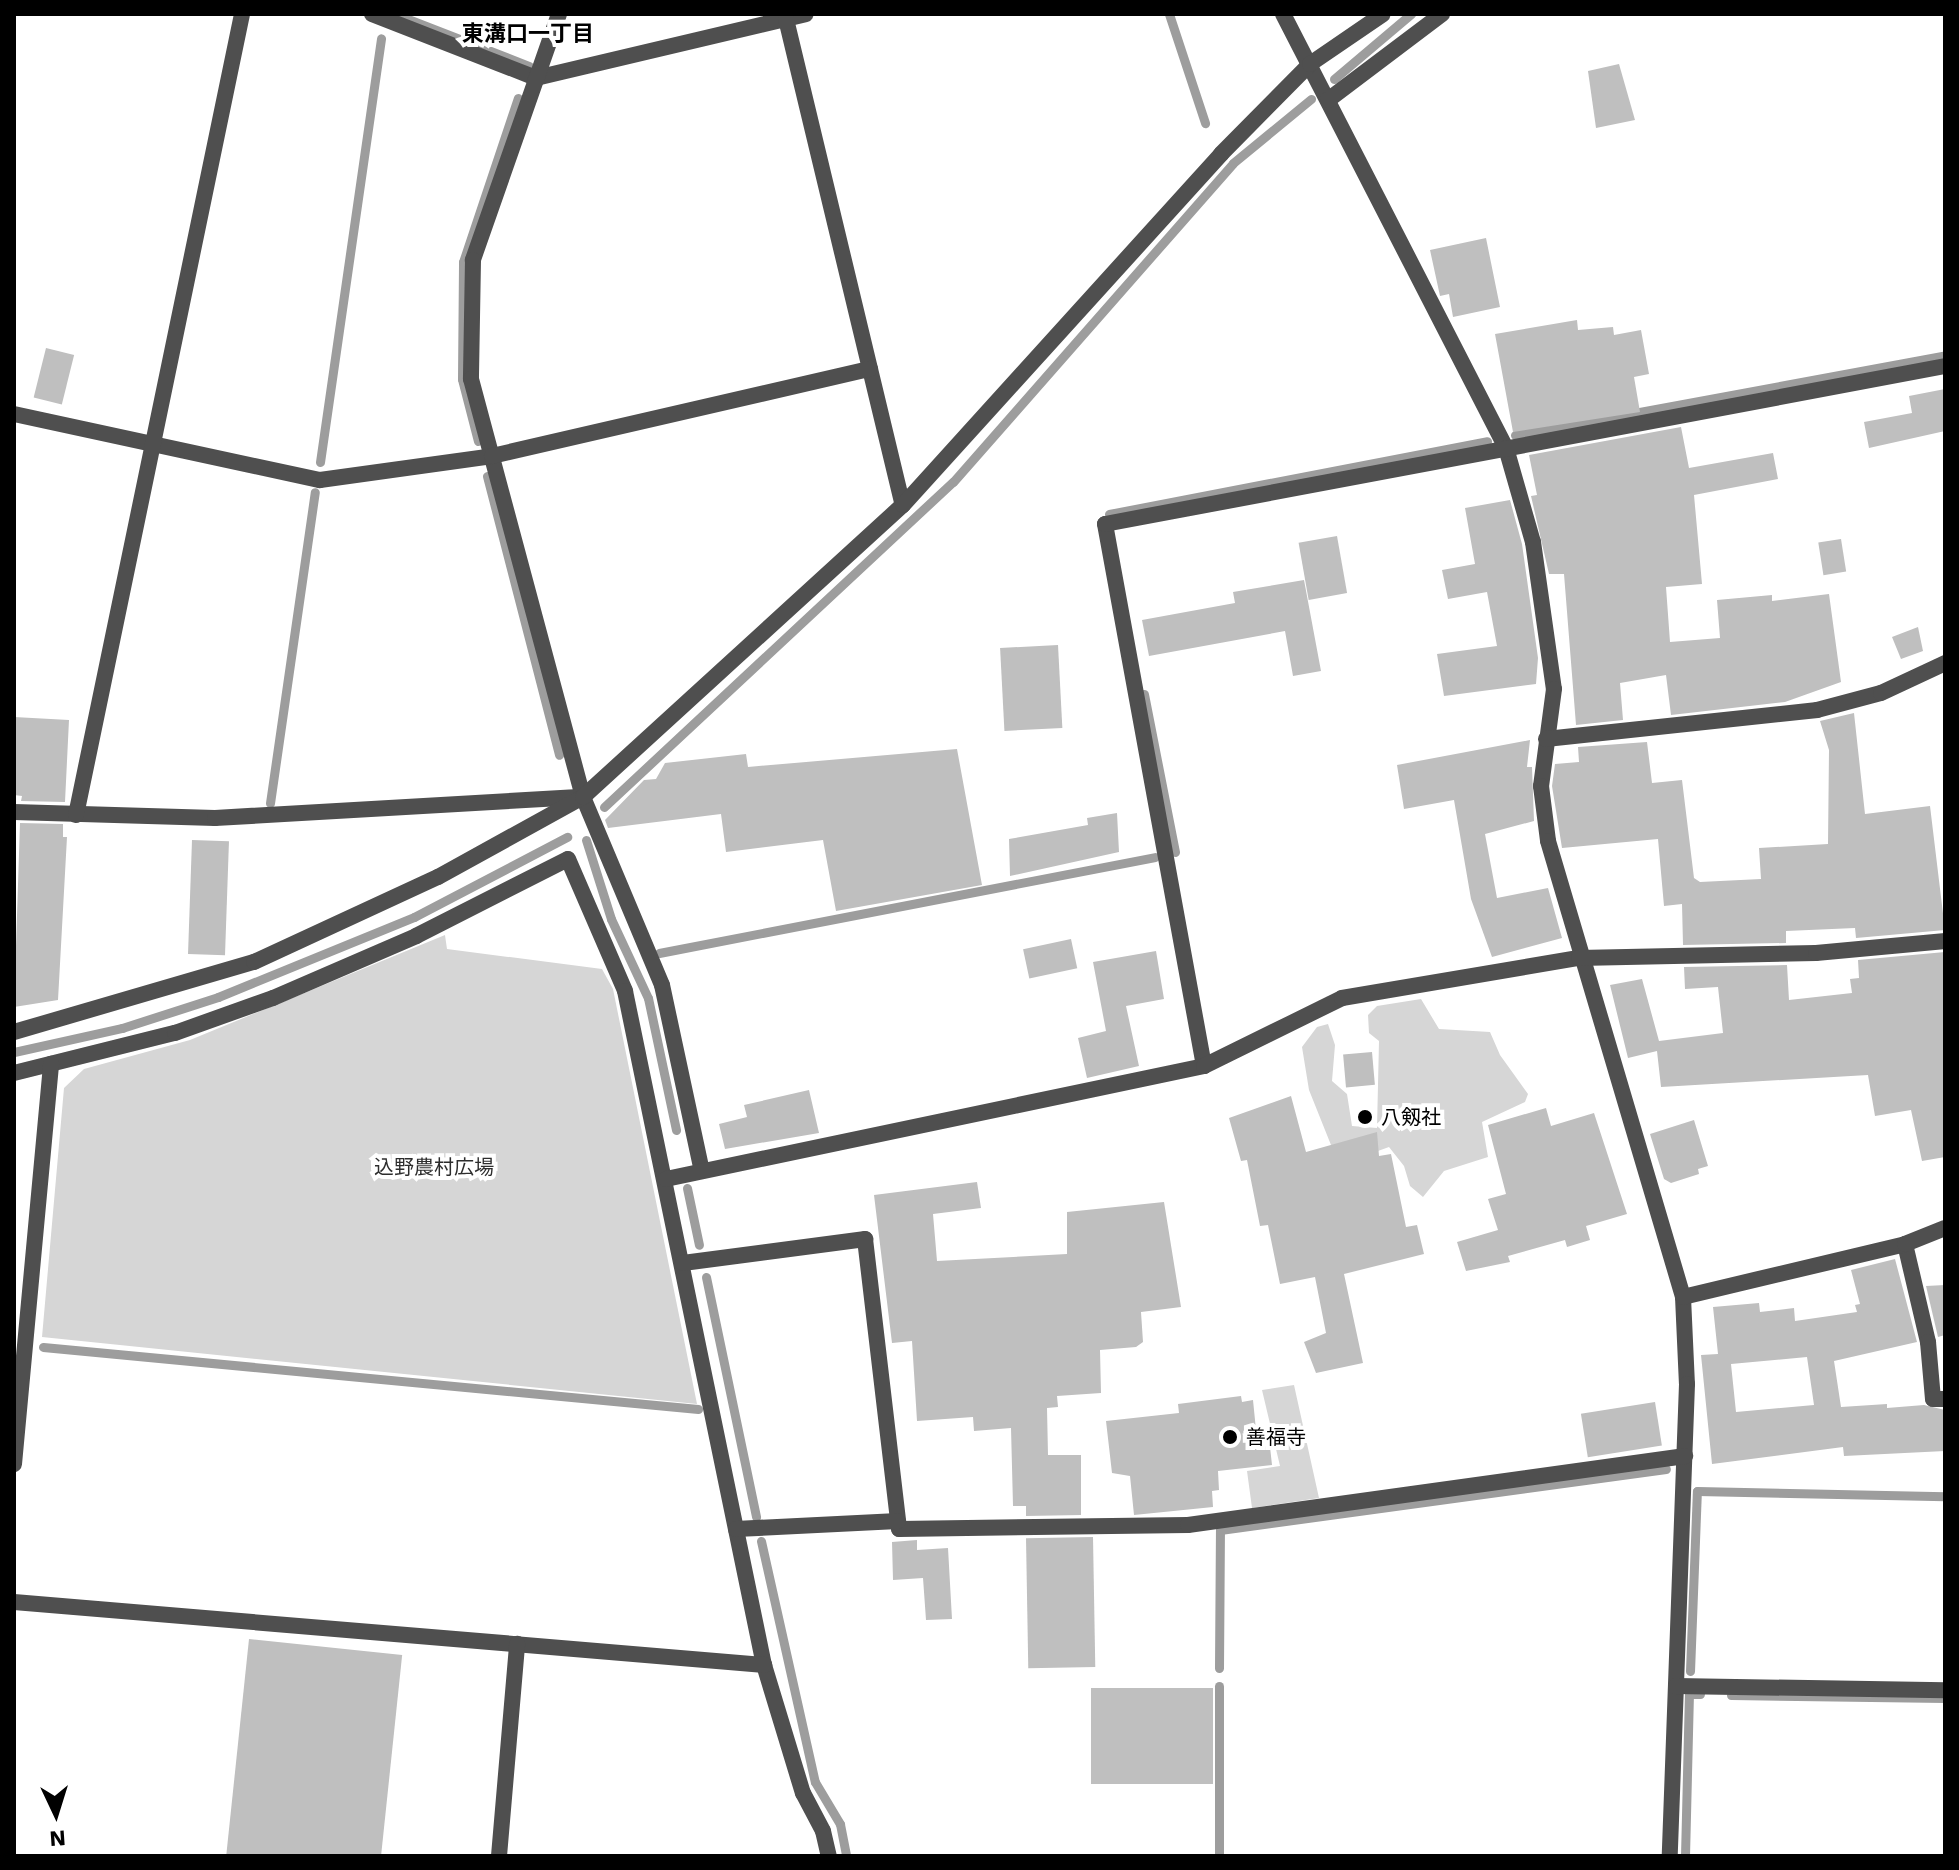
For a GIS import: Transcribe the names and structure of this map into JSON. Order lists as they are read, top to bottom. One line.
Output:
{"districts":["東溝口一丁目"],"parks":["込野農村広場"],"places":["八剱社","善福寺"],"north":"bottom"}
